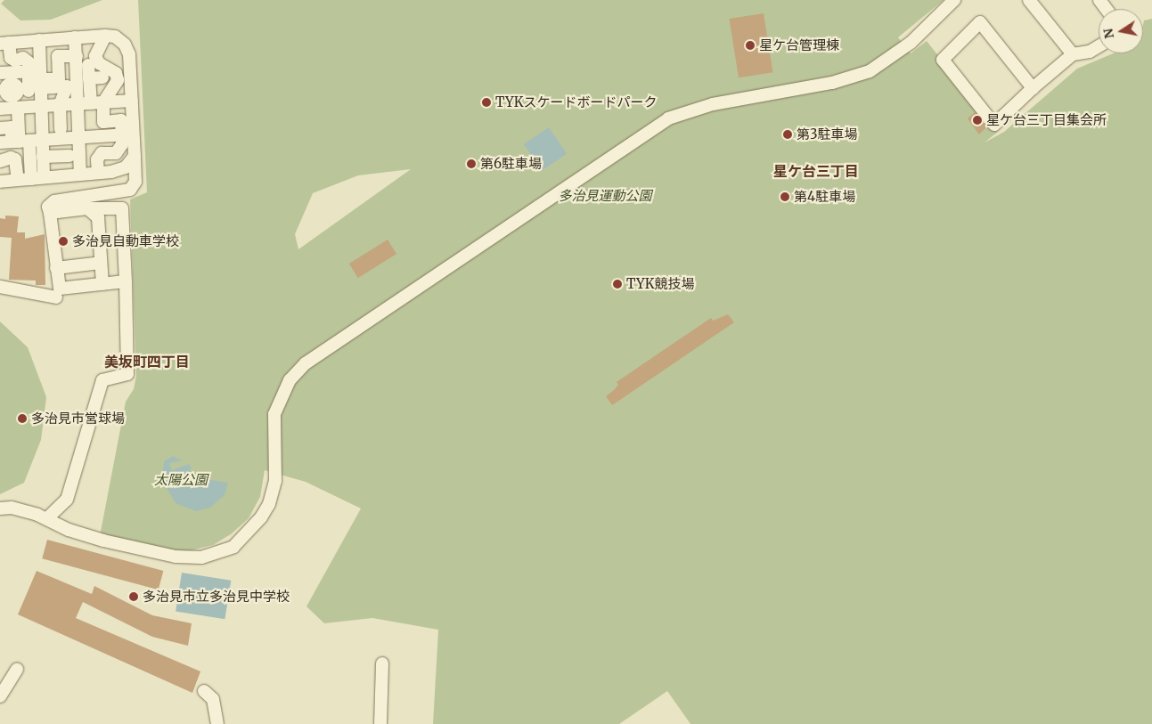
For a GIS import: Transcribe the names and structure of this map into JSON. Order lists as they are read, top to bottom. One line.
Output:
{"districts":["星ケ台三丁目","美坂町四丁目"],"parks":["多治見運動公園","太陽公園"],"places":["星ケ台管理棟","TYKスケードボードパーク","星ケ台三丁目集会所","第3駐車場","第6駐車場","第4駐車場","多治見自動車学校","TYK競技場","多治見市営球場","多治見市立多治見中学校"],"north":"left"}
